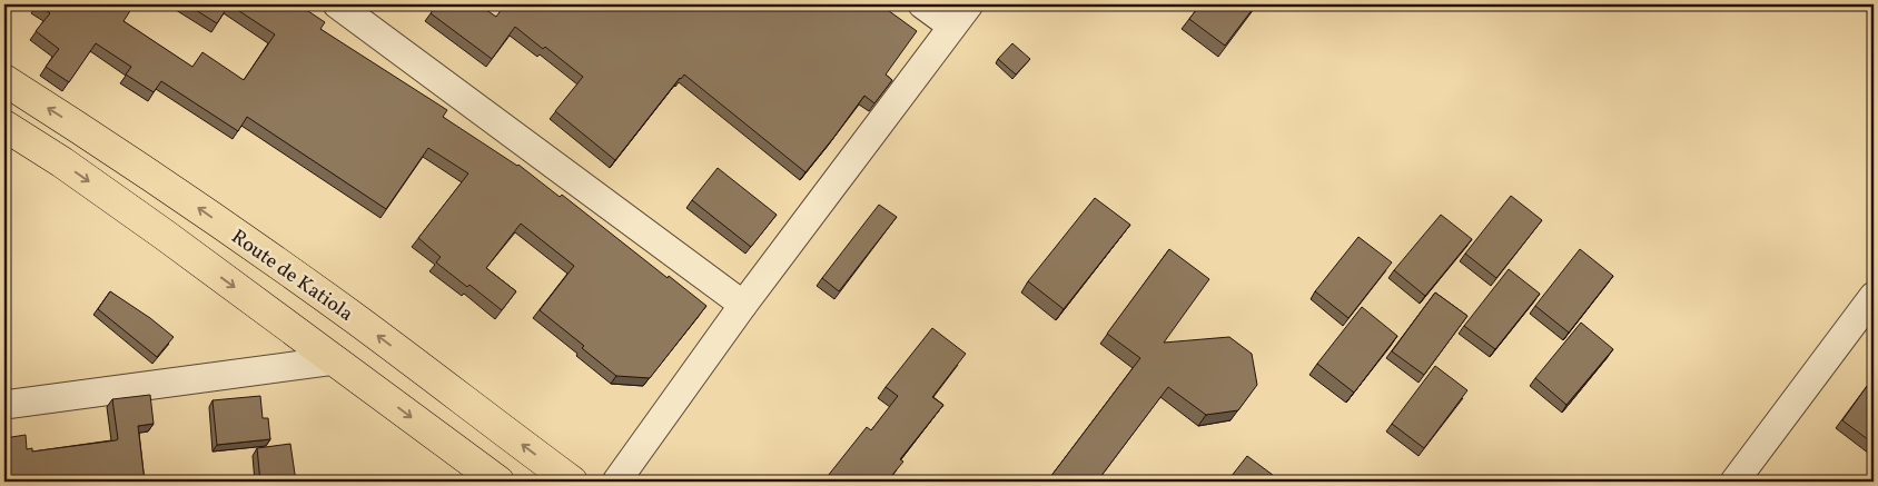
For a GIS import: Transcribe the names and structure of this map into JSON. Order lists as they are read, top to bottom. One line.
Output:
{"streets":{"highway":["Route de Katiola"]}}
